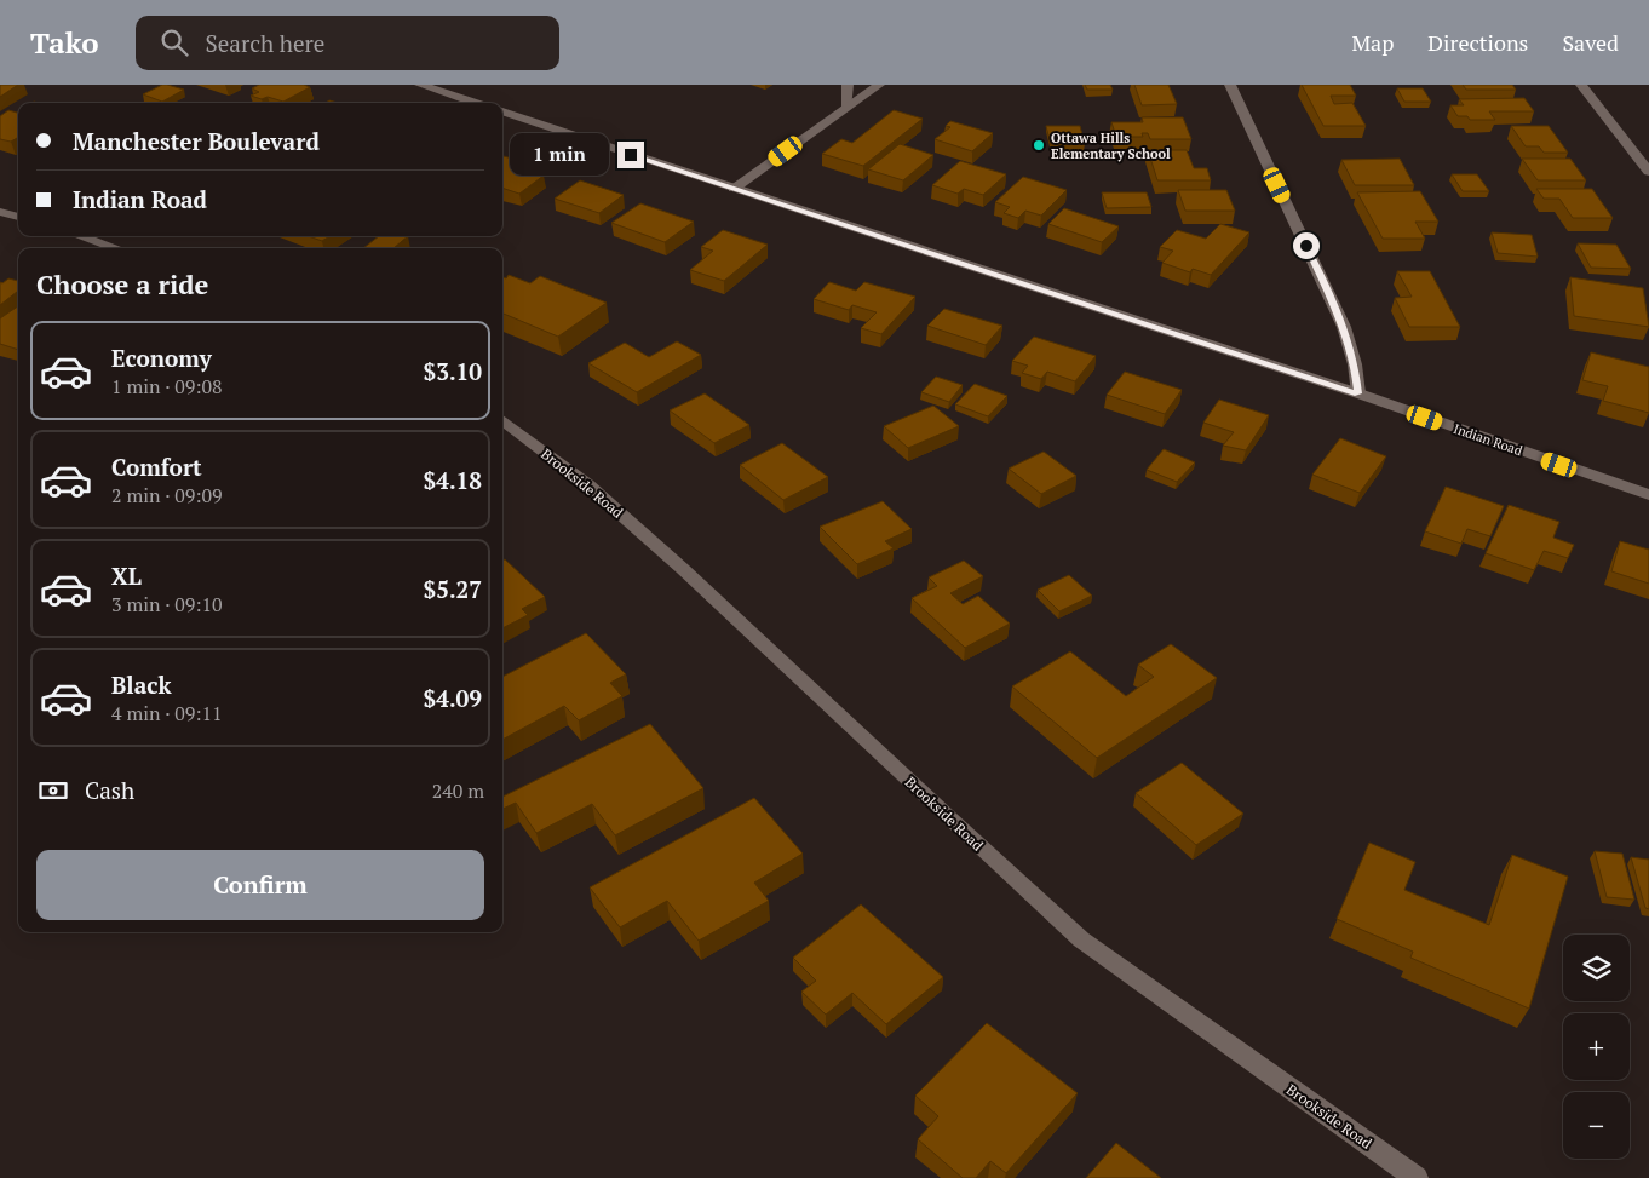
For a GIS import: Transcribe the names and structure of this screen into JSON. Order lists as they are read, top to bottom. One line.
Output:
{"streets":{"street":["Indian Road","Brookside Road"]},"places":["Ottawa Hills Elementary School"],"page":{"header":"Tako","search":"Search here","nav":["Map","Directions","Saved"],"banner":["Manchester Boulevard","Indian Road"],"bubble":"1 min","heading":"Choose a ride","list":[{"name":"Economy","note":"1 min · 09:08","value":"$3.10"},{"name":"Comfort","note":"2 min · 09:09","value":"$4.18"},{"name":"XL","note":"3 min · 09:10","value":"$5.27"},{"name":"Black","note":"4 min · 09:11","value":"$4.09"}],"pay":["Cash","240 m"],"buttons":"Confirm","map_buttons":["+","−"]}}
